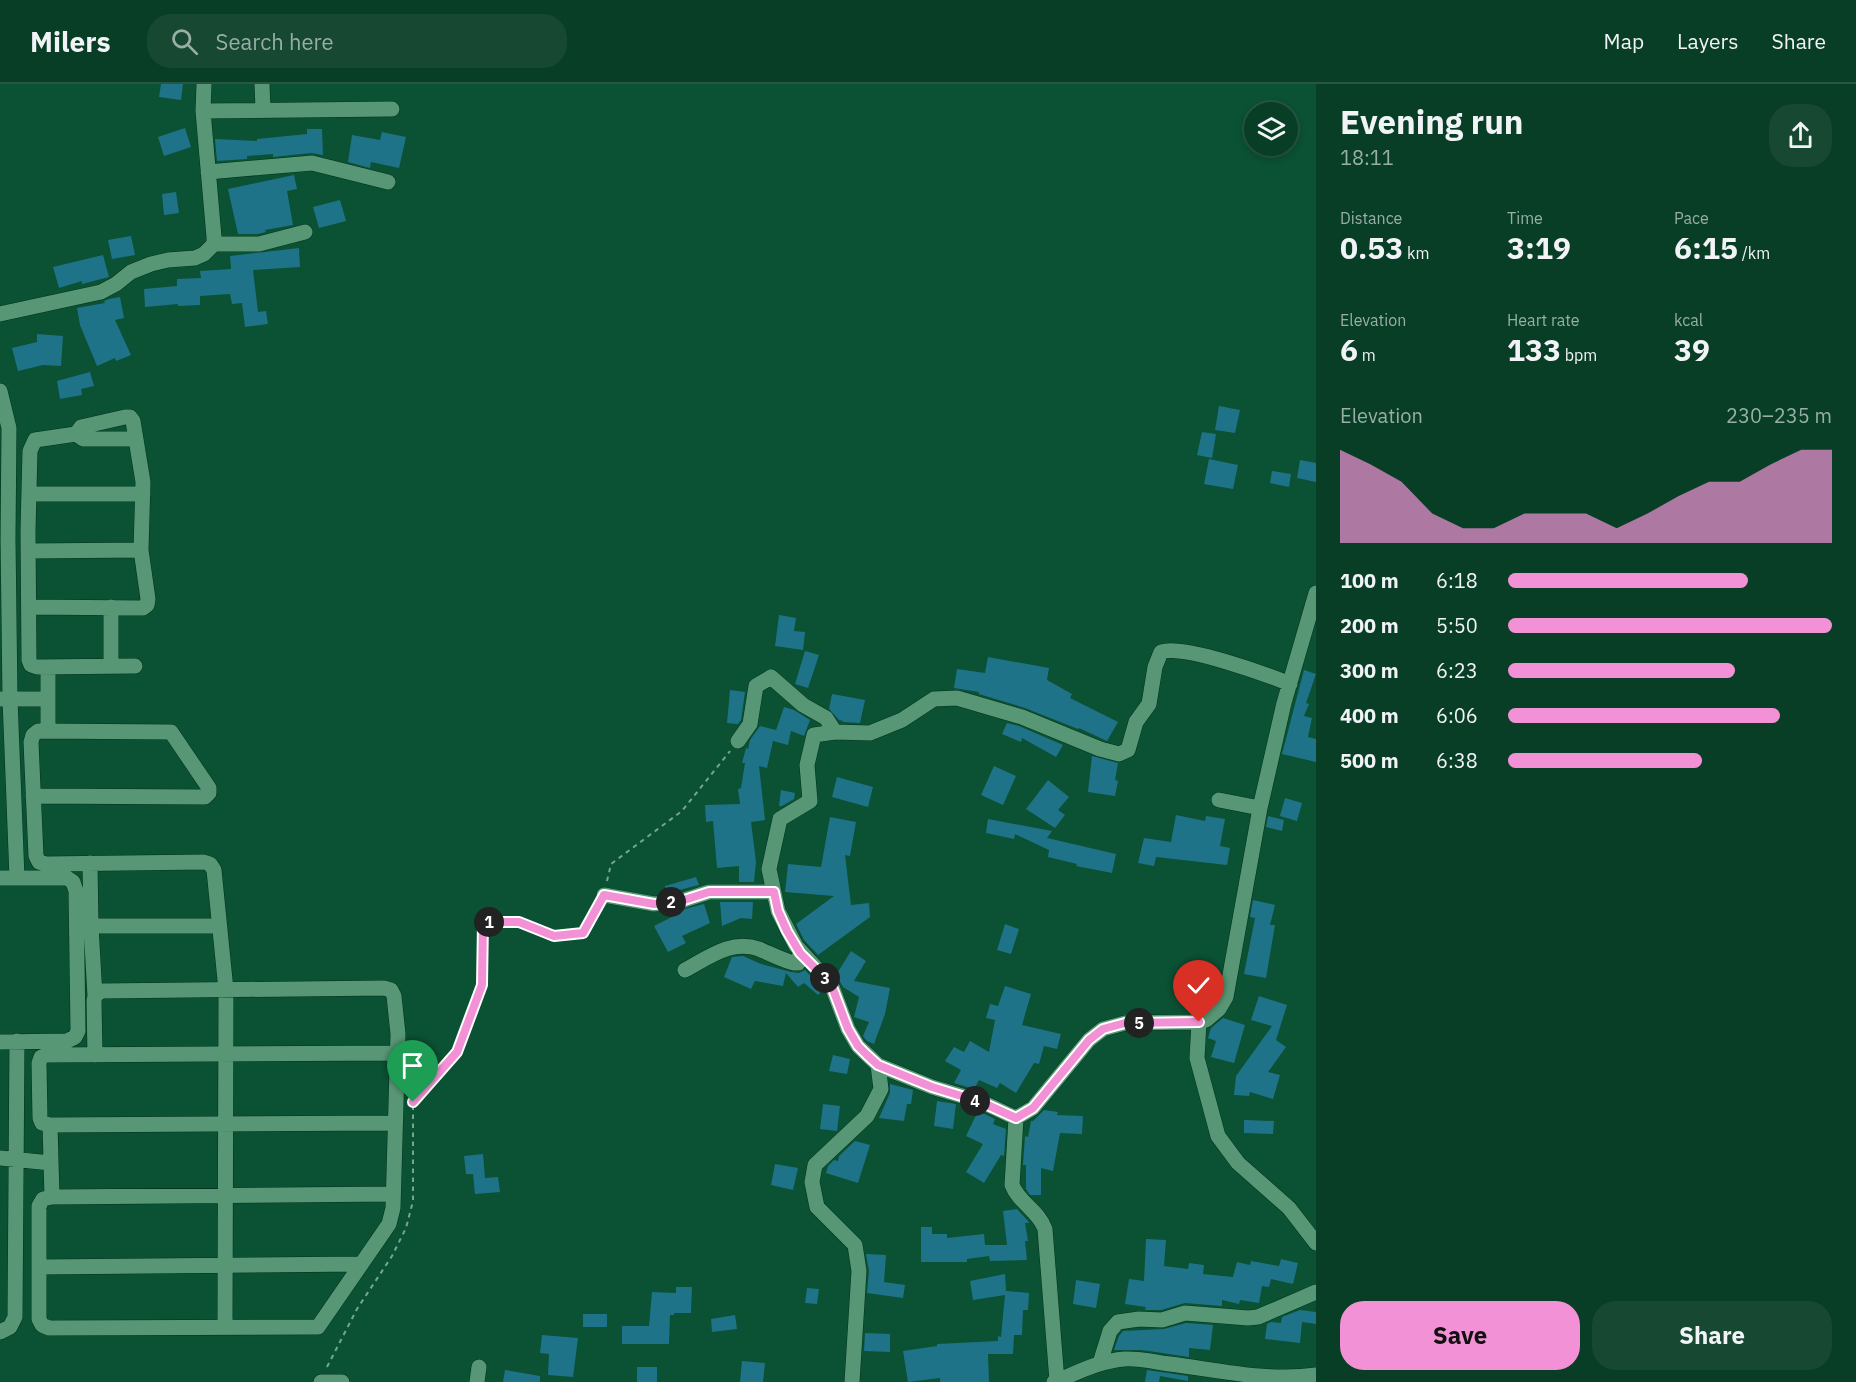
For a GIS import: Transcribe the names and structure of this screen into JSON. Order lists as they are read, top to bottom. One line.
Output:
{"page":{"header":"Milers","search":"Search here","nav":["Map","Layers","Share"],"heading":["Evening run","18:11"],"stats":[["Distance","0.53 km"],["Time","3:19"],["Pace","6:15 /km"],["Elevation","6 m"],["Heart rate","133 bpm"],["kcal","39"]],"chart":["Elevation","230–235 m"],"list":[{"name":"100 m","note":"6:18"},{"name":"200 m","note":"5:50"},{"name":"300 m","note":"6:23"},{"name":"400 m","note":"6:06"},{"name":"500 m","note":"6:38"}],"pins":["2","1","3","5","4"],"buttons":["Save","Share"]}}
